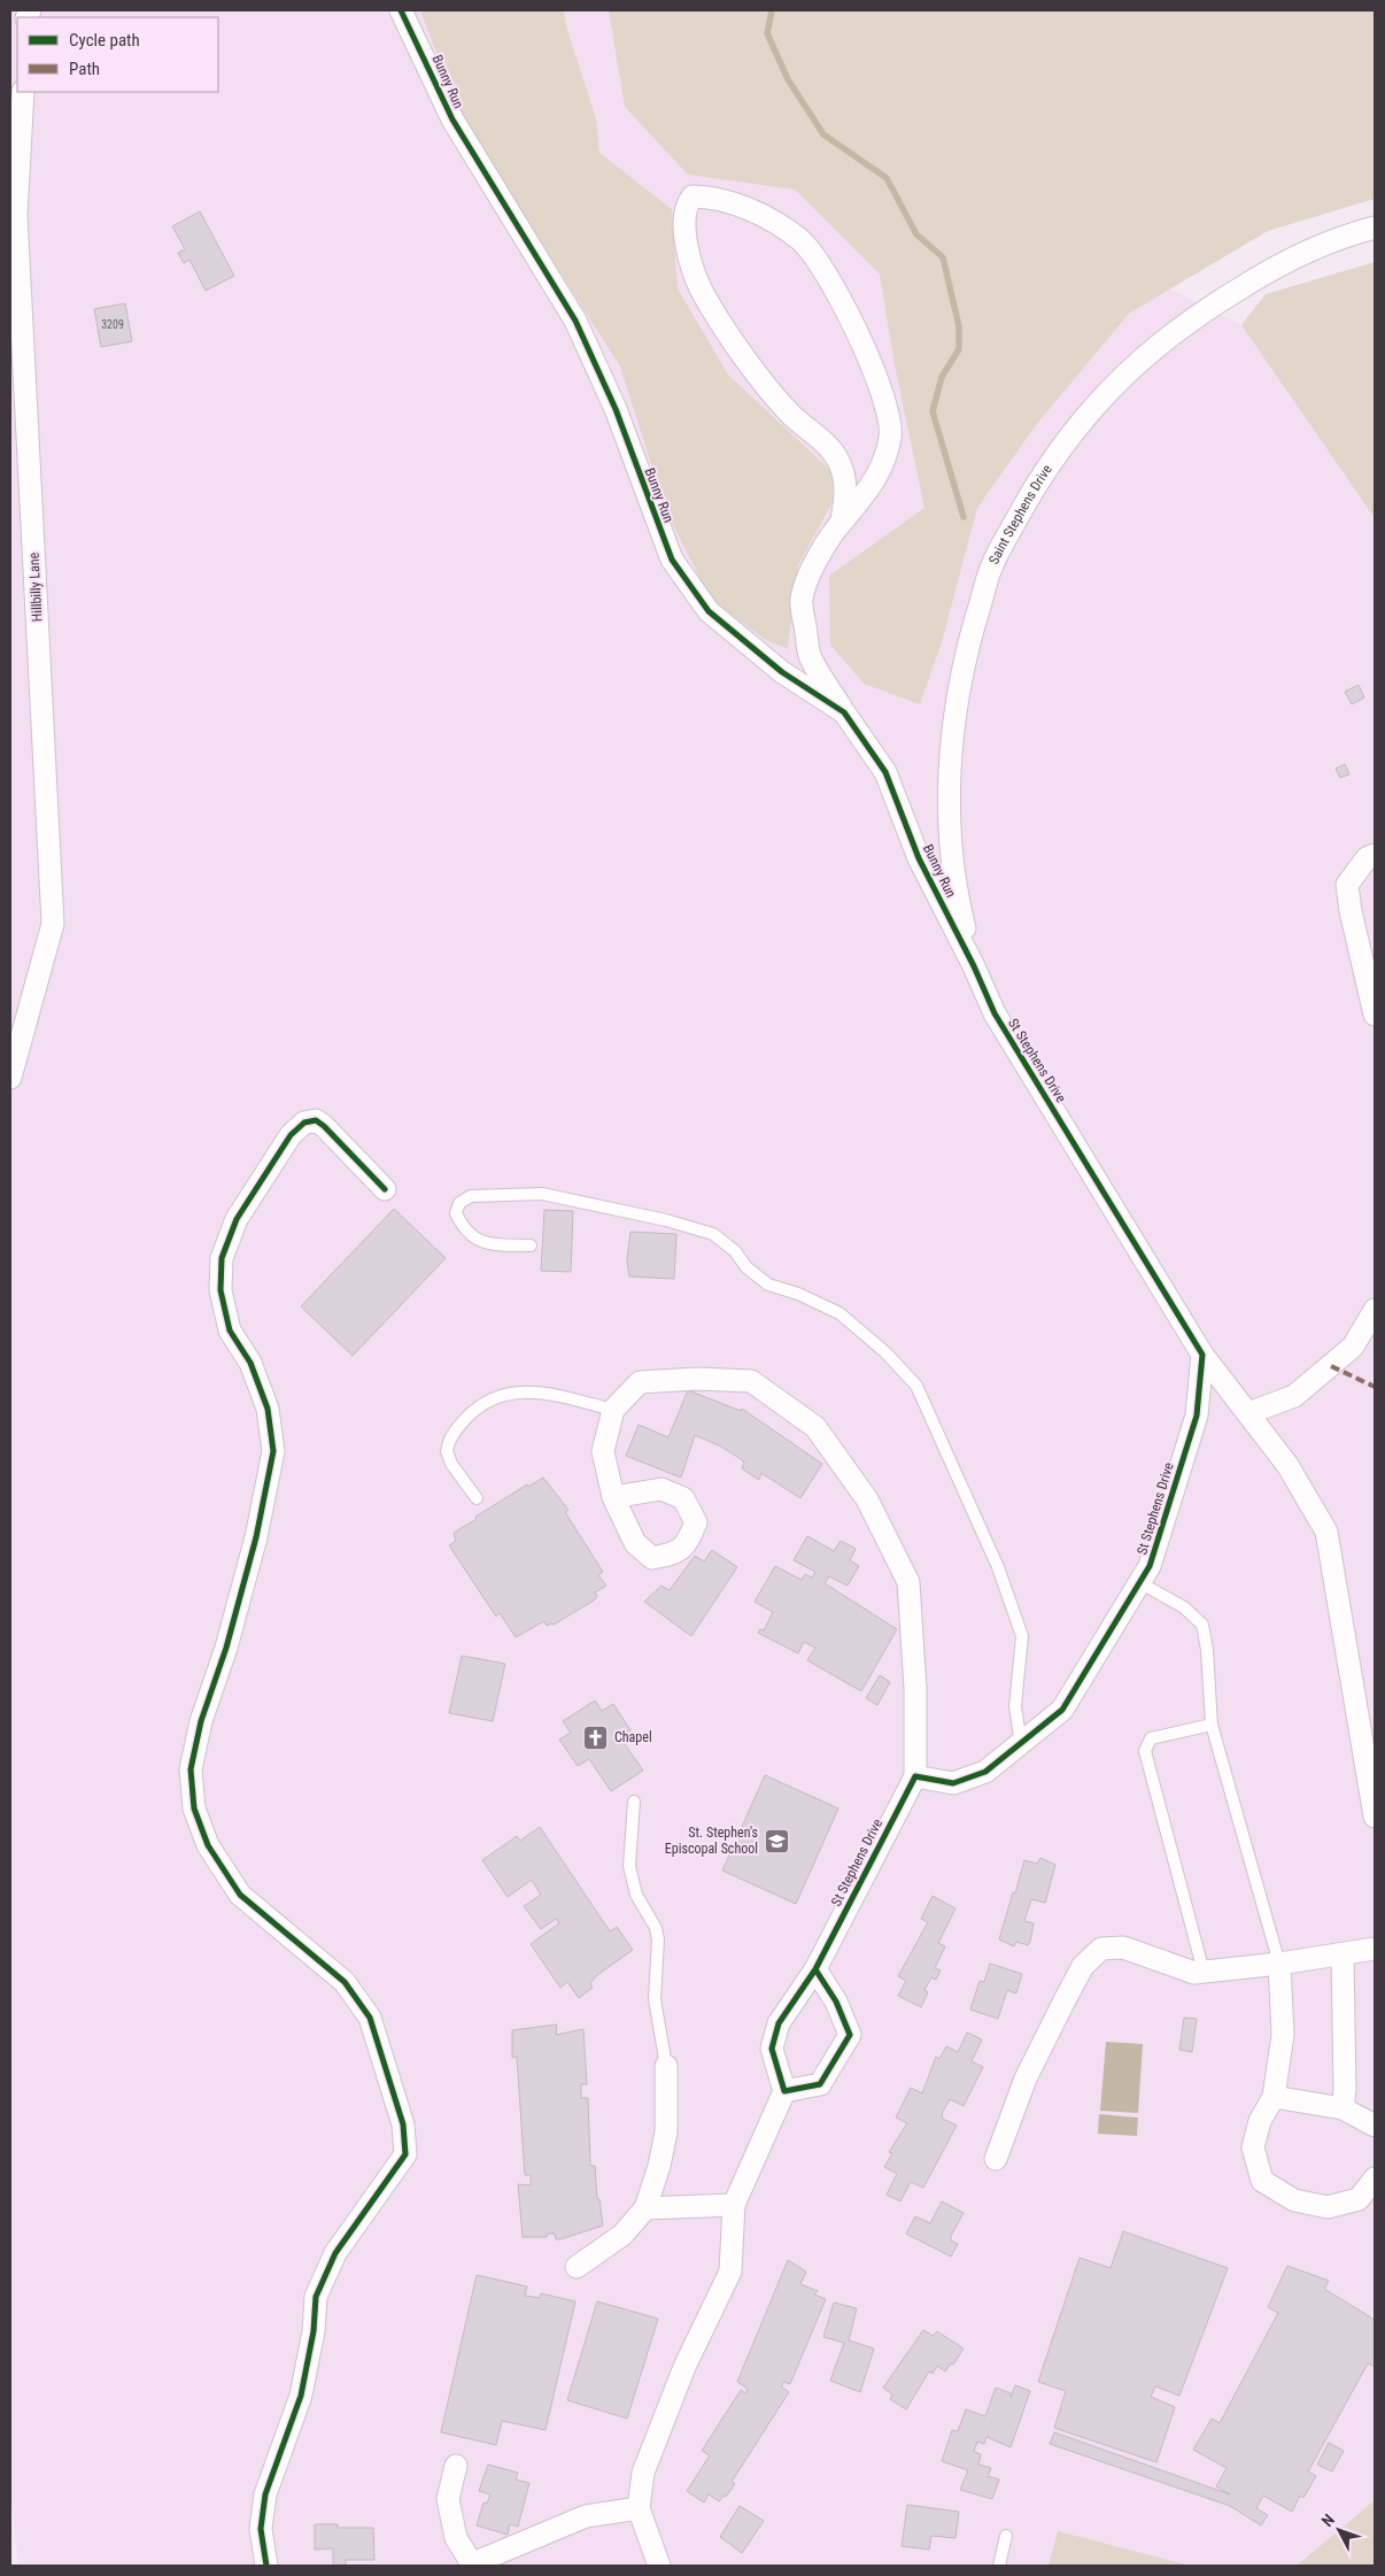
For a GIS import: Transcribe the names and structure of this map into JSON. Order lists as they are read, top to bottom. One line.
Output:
{"streets":{"street":["Bunny Run","Saint Stephens Drive","Hillbilly Lane","St Stephens Drive"]},"crossings":[["Bunny Run","Saint Stephens Drive"],["Bunny Run","St Stephens Drive"],["Saint Stephens Drive","St Stephens Drive"]],"places":{"church":["Chapel"],"school or university":["St. Stephen's Episcopal School"]},"house_numbers":["3209"],"legend":["Cycle path","Path"],"north":"top left"}
